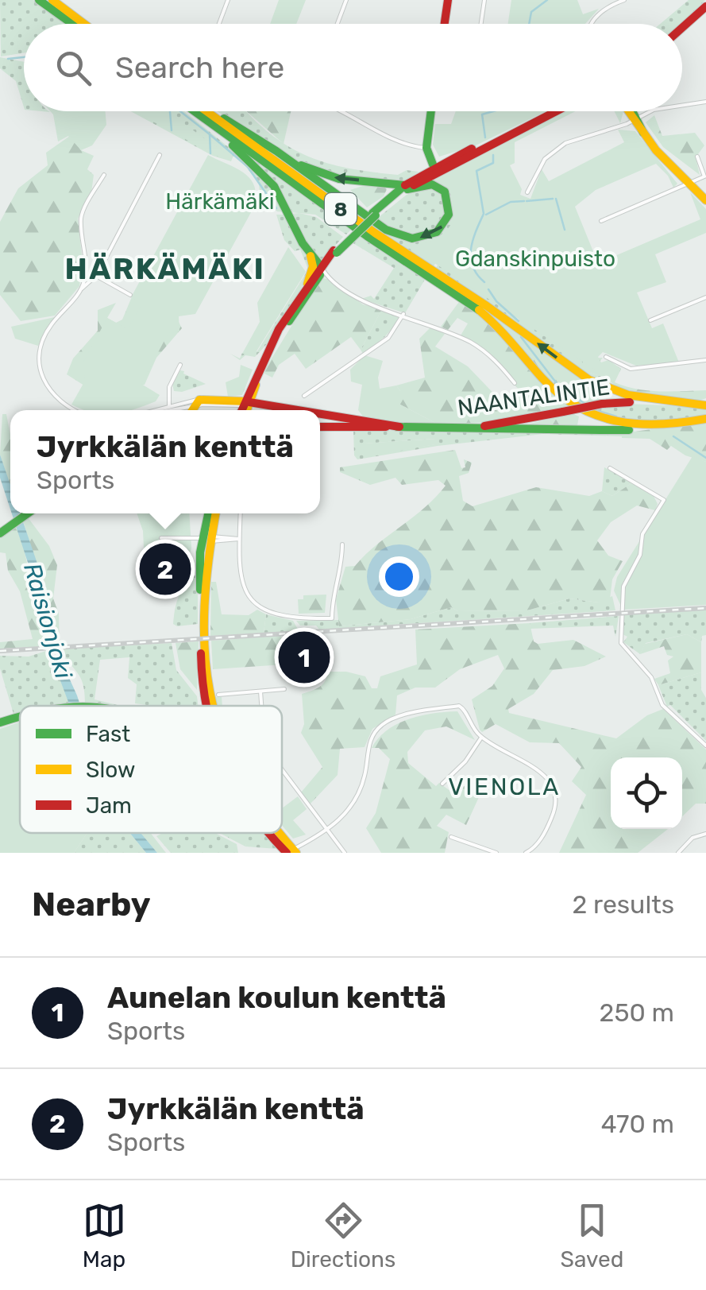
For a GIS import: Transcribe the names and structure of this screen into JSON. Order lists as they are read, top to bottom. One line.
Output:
{"streets":{"main road":["8","NAANTALINTIE"]},"crossings":[["8","NAANTALINTIE"]],"districts":["HÄRKÄMÄKI","VIENOLA"],"water":["Raisionjoki"],"parks":["Härkämäki","Gdanskinpuisto"],"legend":["Fast","Slow","Jam"],"page":{"search":"Search here","popup":["Jyrkkälän kenttä","Sports"],"pins":["2","1"],"heading":["Nearby","2 results"],"list":[{"mark":"1","name":"Aunelan koulun kenttä","note":"Sports","value":"250 m"},{"mark":"2","name":"Jyrkkälän kenttä","note":"Sports","value":"470 m"}],"nav":["Map","Directions","Saved"]}}
